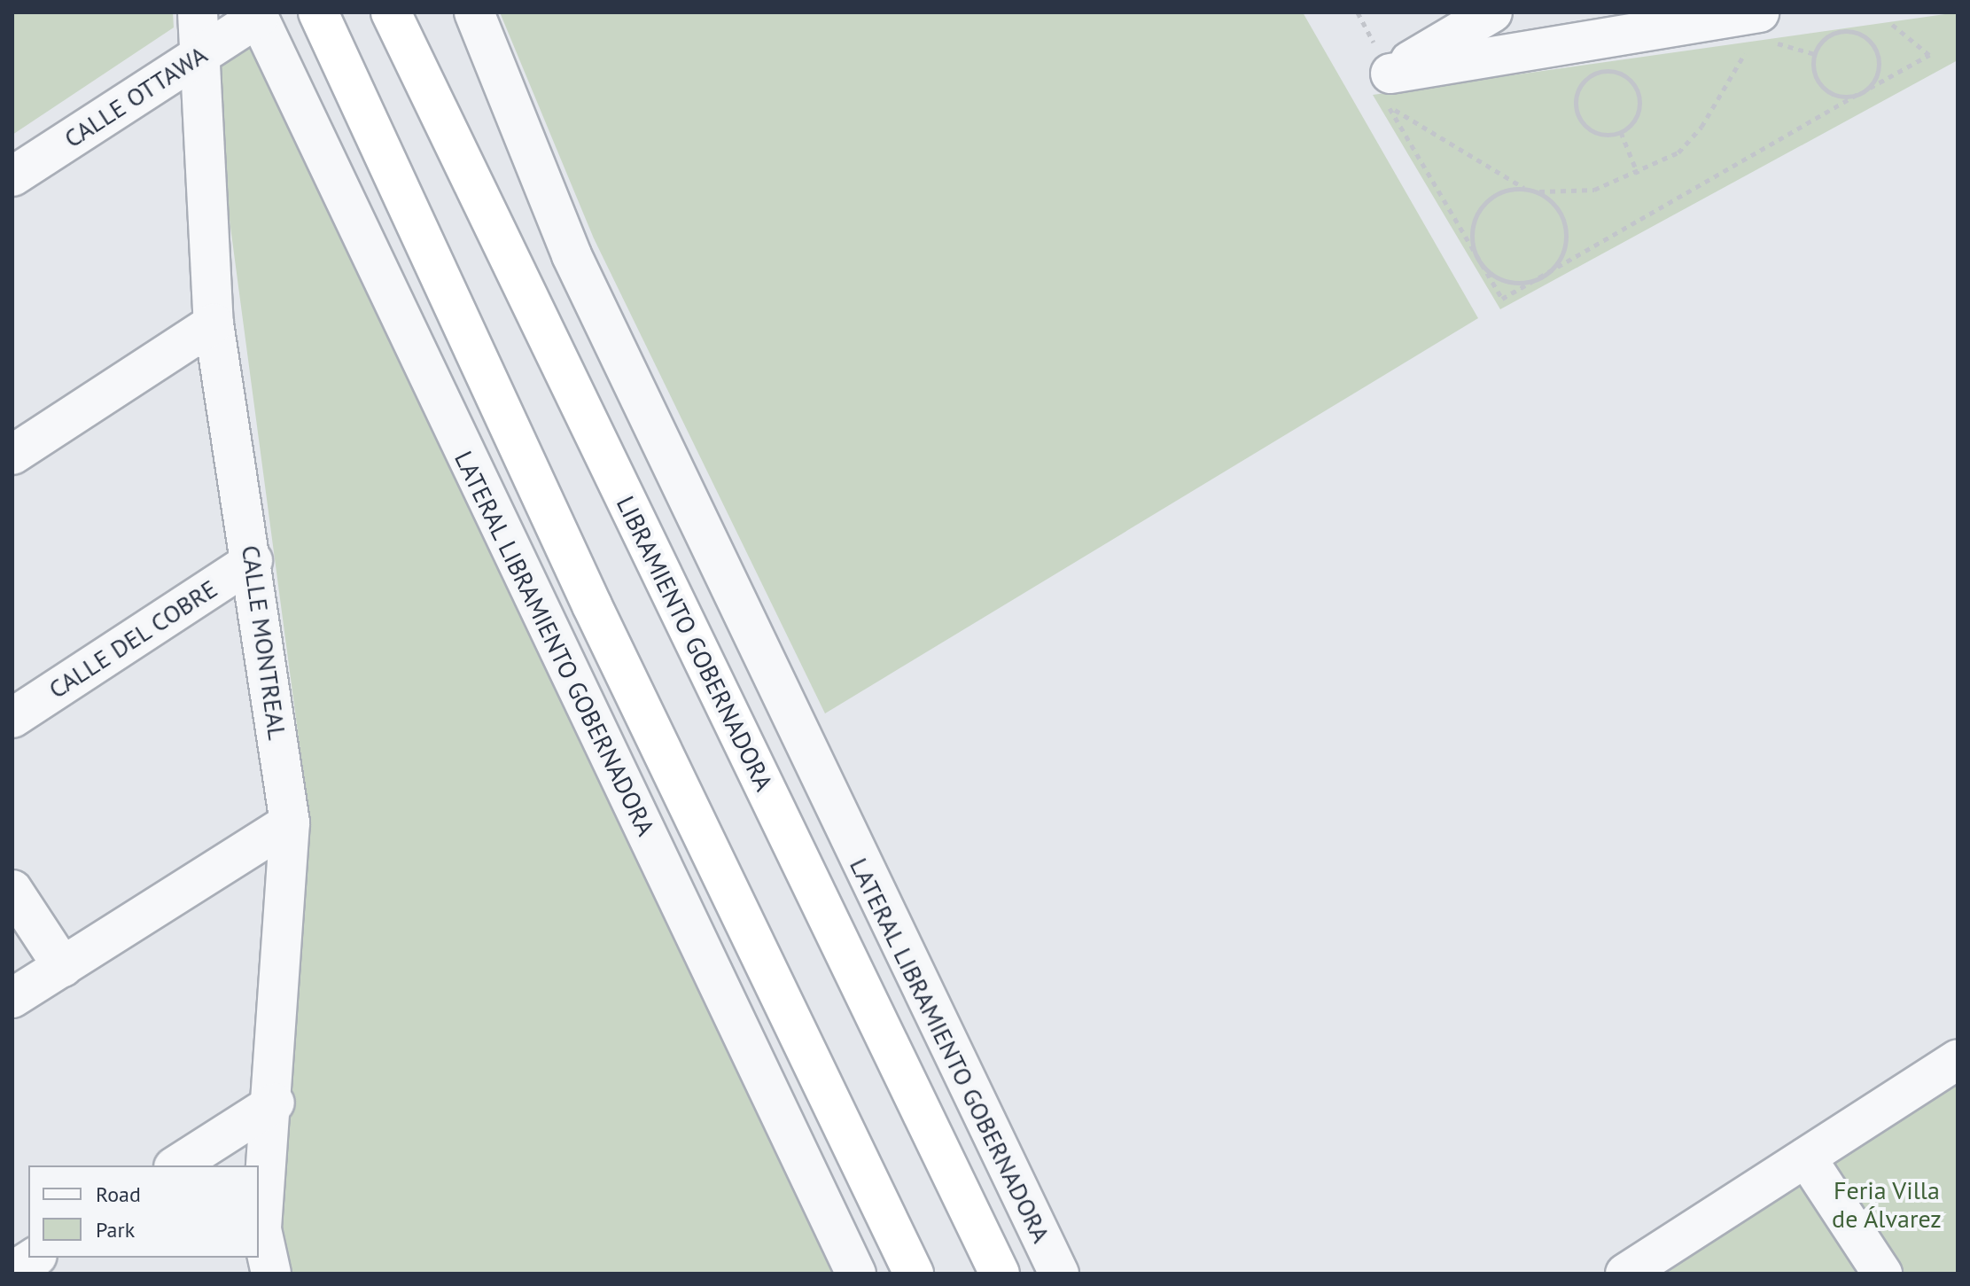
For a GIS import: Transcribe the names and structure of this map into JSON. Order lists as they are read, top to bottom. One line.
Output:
{"streets":{"highway":["LIBRAMIENTO GOBERNADORA"],"street":["CALLE OTTAWA","CALLE DEL COBRE","CALLE MONTREAL","LATERAL LIBRAMIENTO GOBERNADORA"]},"crossings":[["CALLE OTTAWA","CALLE MONTREAL"],["CALLE OTTAWA","LATERAL LIBRAMIENTO GOBERNADORA"],["CALLE DEL COBRE","CALLE MONTREAL"]],"parks":["Feria Villa de Álvarez"],"legend":["Road","Park"]}
